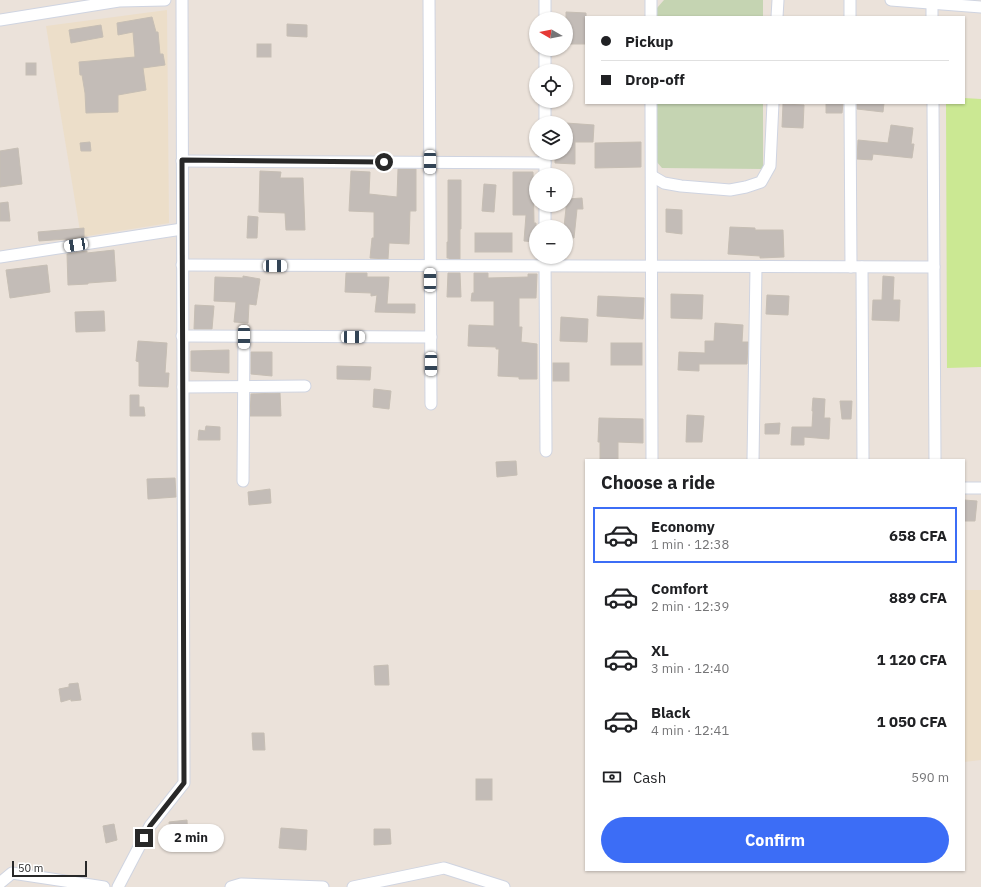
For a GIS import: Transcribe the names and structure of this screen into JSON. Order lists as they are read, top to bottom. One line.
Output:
{"scale_bar":"50 m","north":"left","page":{"map_buttons":["+","−"],"banner":["Pickup","Drop-off"],"heading":"Choose a ride","list":[{"name":"Economy","note":"1 min · 12:38","value":"658 CFA"},{"name":"Comfort","note":"2 min · 12:39","value":"889 CFA"},{"name":"XL","note":"3 min · 12:40","value":"1 120 CFA"},{"name":"Black","note":"4 min · 12:41","value":"1 050 CFA"}],"pay":["Cash","590 m"],"buttons":"Confirm","bubble":"2 min","scale":"50 m"}}
